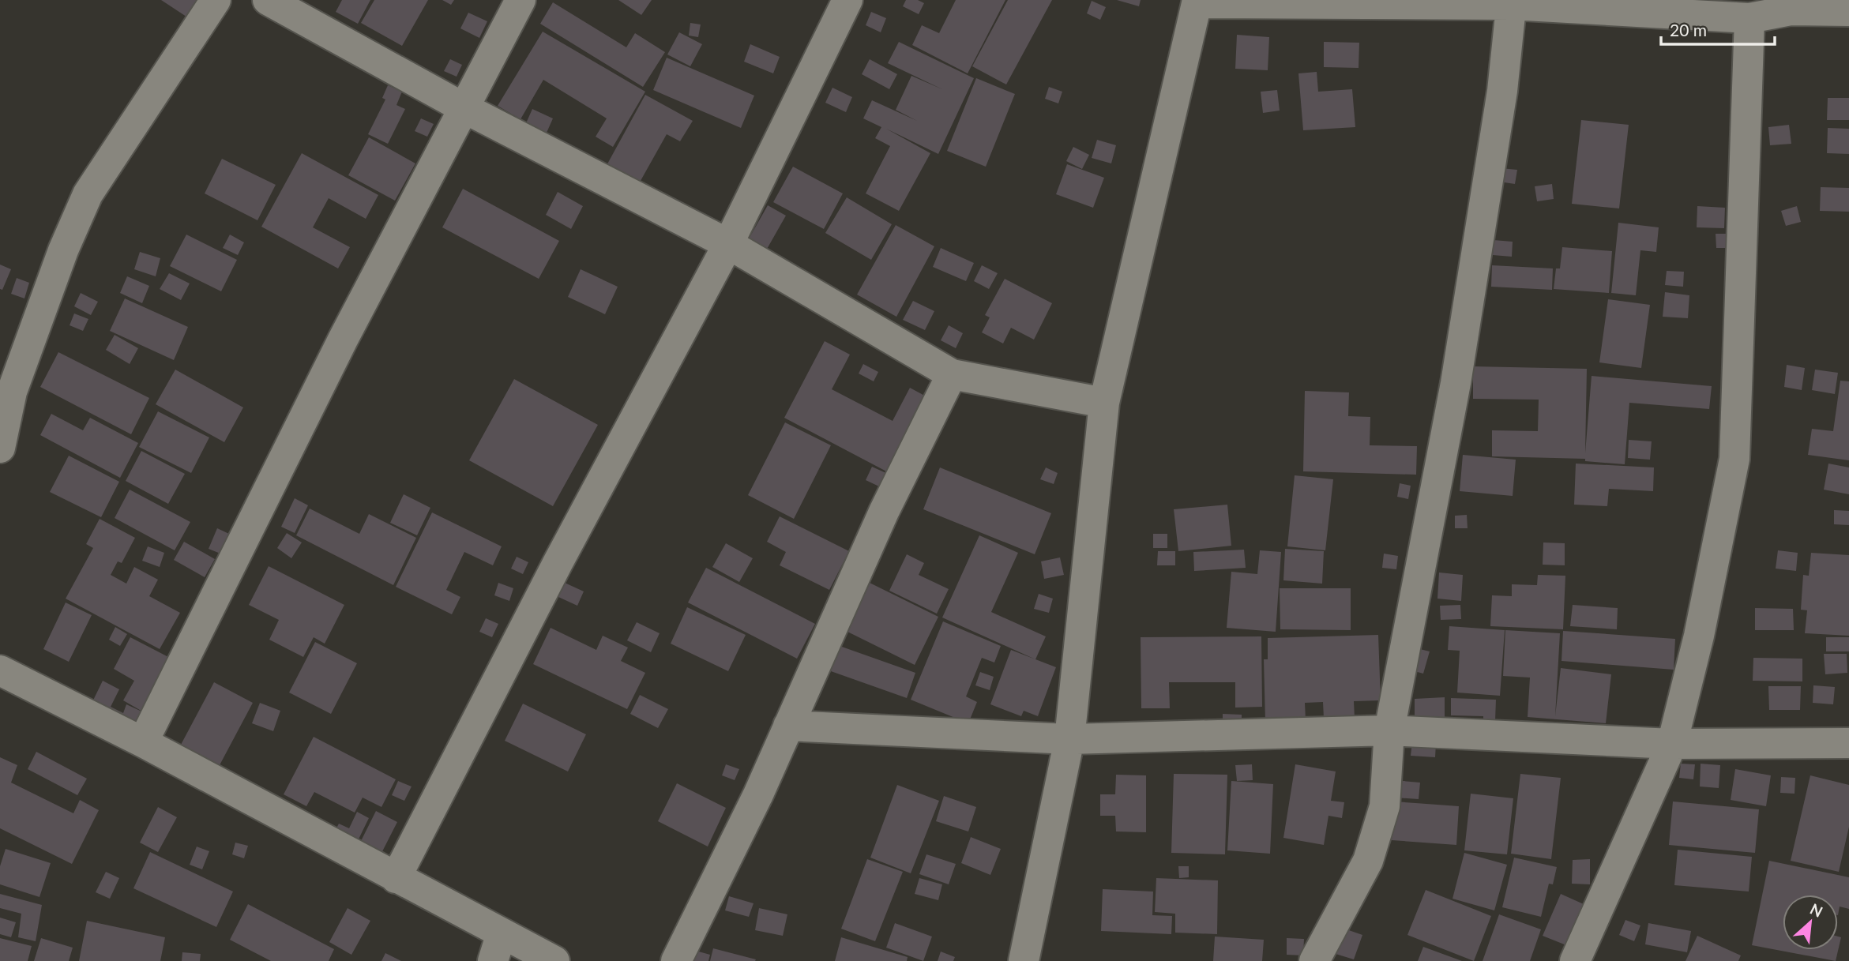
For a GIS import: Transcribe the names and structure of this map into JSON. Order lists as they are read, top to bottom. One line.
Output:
{"scale_bar":"20 m","north":"top right"}
